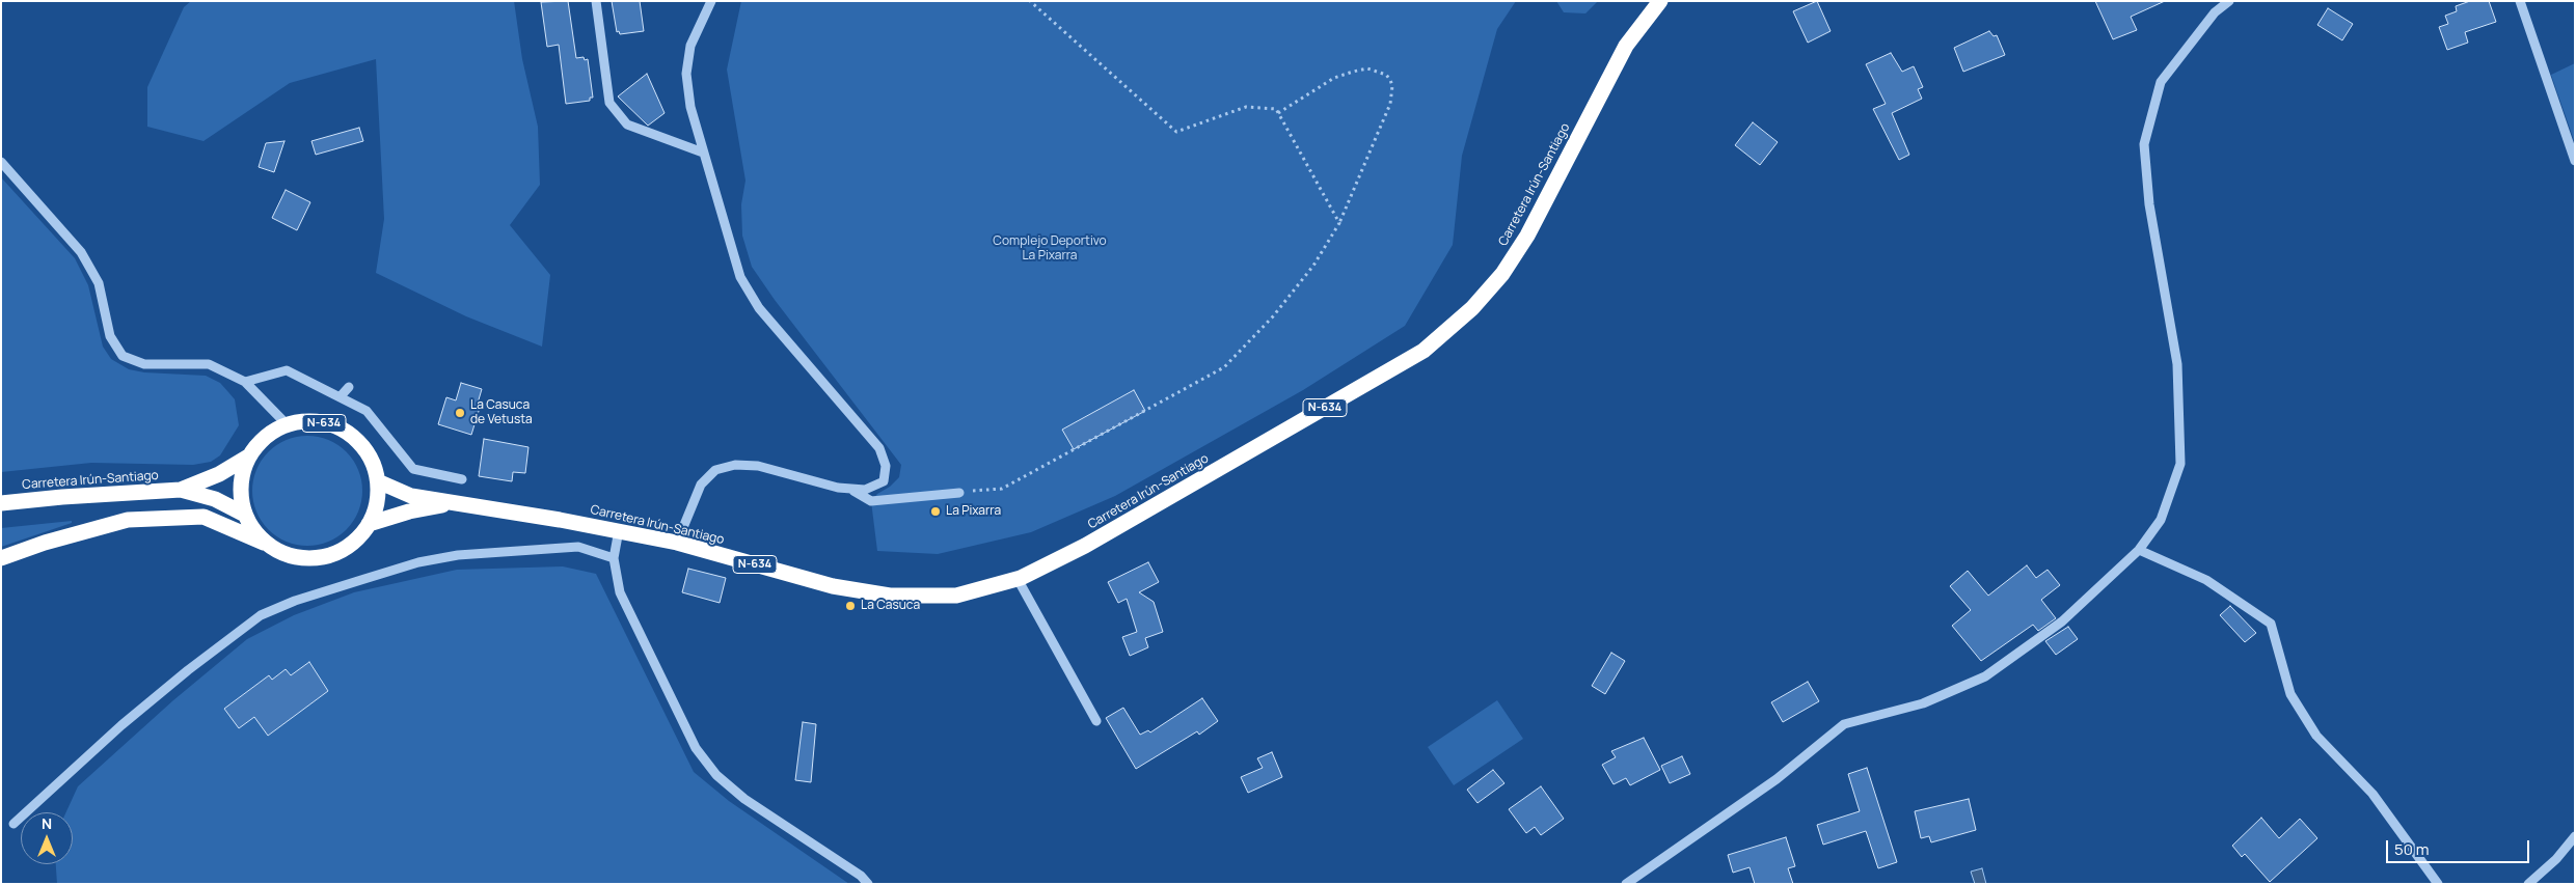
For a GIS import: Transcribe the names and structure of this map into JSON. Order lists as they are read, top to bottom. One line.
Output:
{"streets":{"highway":["Carretera Irún-Santiago","N-634"]},"crossings":[["Carretera Irún-Santiago","N-634"]],"parks":["Complejo Deportivo La Pixarra"],"places":["La Casuca de Vetusta","La Pixarra","La Casuca"],"scale_bar":"50 m","north":"top"}
